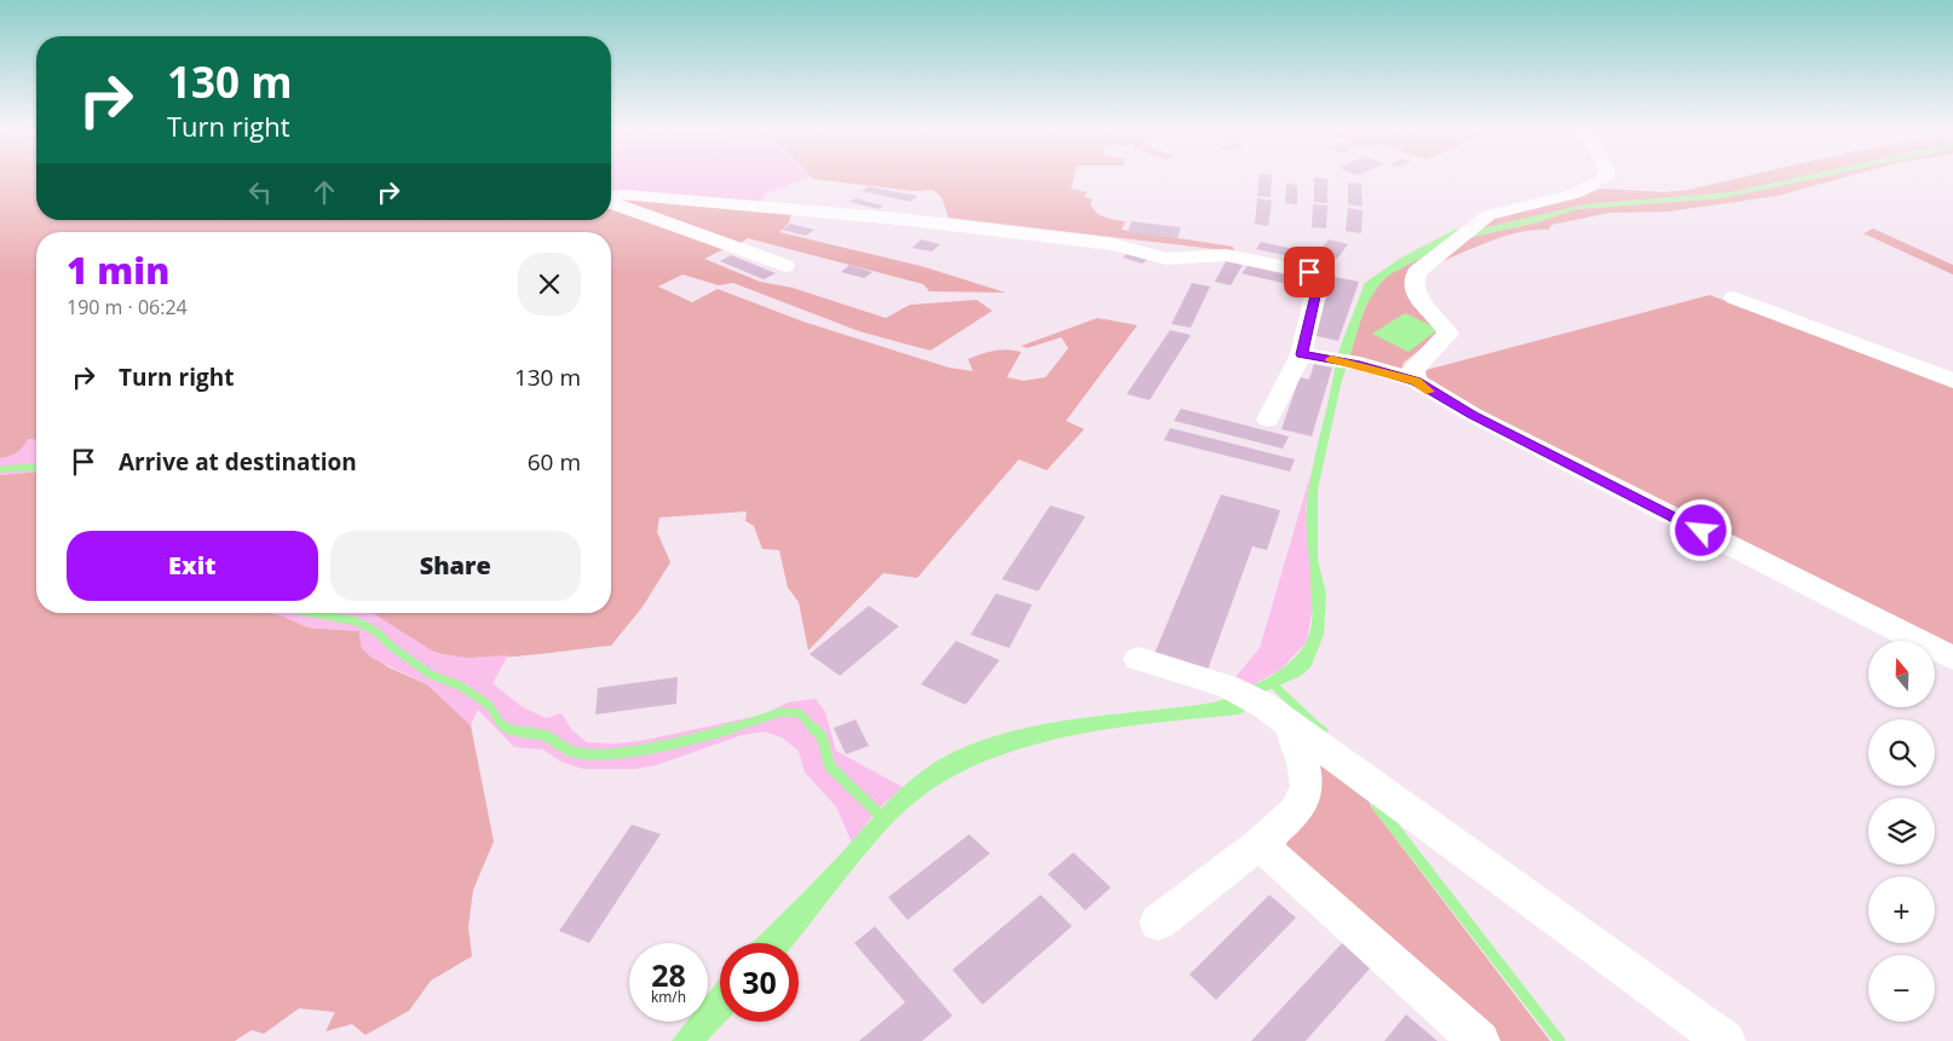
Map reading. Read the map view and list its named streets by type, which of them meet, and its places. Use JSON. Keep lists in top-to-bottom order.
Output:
{
  "north": "top",
  "page": {
    "turn": ["130 m", "Turn right"],
    "heading": ["1 min", "190 m · 06:24"],
    "list": [
      {
        "name": "Turn right",
        "value": "130 m"
      },
      {
        "name": "Arrive at destination",
        "value": "60 m"
      }
    ],
    "buttons": ["Exit", "Share"],
    "map_buttons": ["+", "−"],
    "speed": "28 km/h",
    "limit": "30"
  }
}
